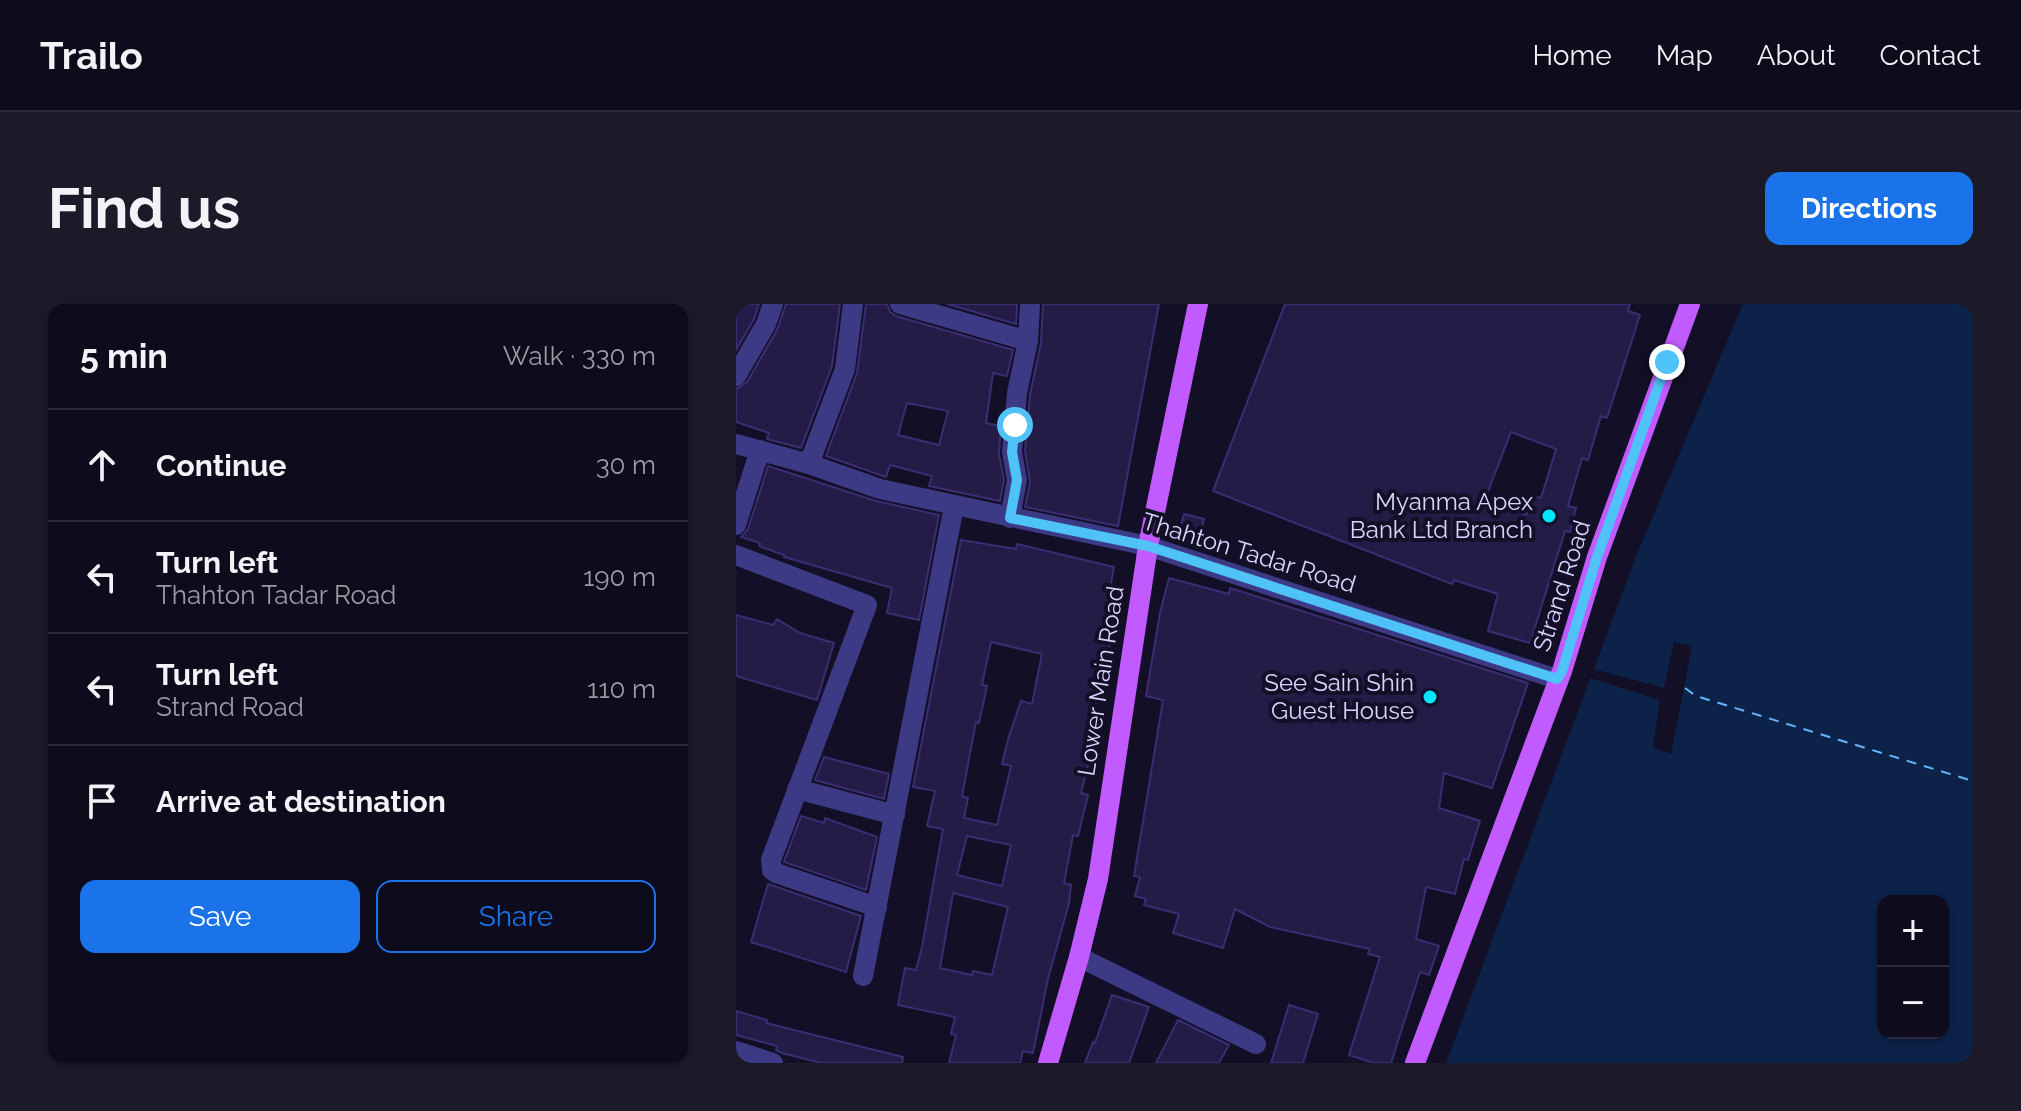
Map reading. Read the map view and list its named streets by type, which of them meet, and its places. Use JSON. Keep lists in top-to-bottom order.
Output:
{
  "streets": {
    "main road": ["Strand Road", "Lower Main Road"],
    "street": ["Thahton Tadar Road"]
  },
  "crossings": [
    ["Thahton Tadar Road", "Strand Road"],
    ["Thahton Tadar Road", "Lower Main Road"]
  ],
  "places": ["Myanma Apex Bank Ltd Branch", "See Sain Shin Guest House"],
  "page": {
    "header": "Trailo",
    "nav": [
      "Home",
      "Map",
      "About",
      "Contact"
    ],
    "buttons": [
      "Directions",
      ["Save", "Share"]
    ],
    "title": "Find us",
    "heading": ["5 min", "Walk · 330 m"],
    "list": [
      ["Continue", "30 m"],
      ["Turn left", "Thahton Tadar Road", "190 m"],
      ["Turn left", "Strand Road", "110 m"],
      "Arrive at destination"
    ],
    "map_buttons": ["+", "−"]
  }
}
